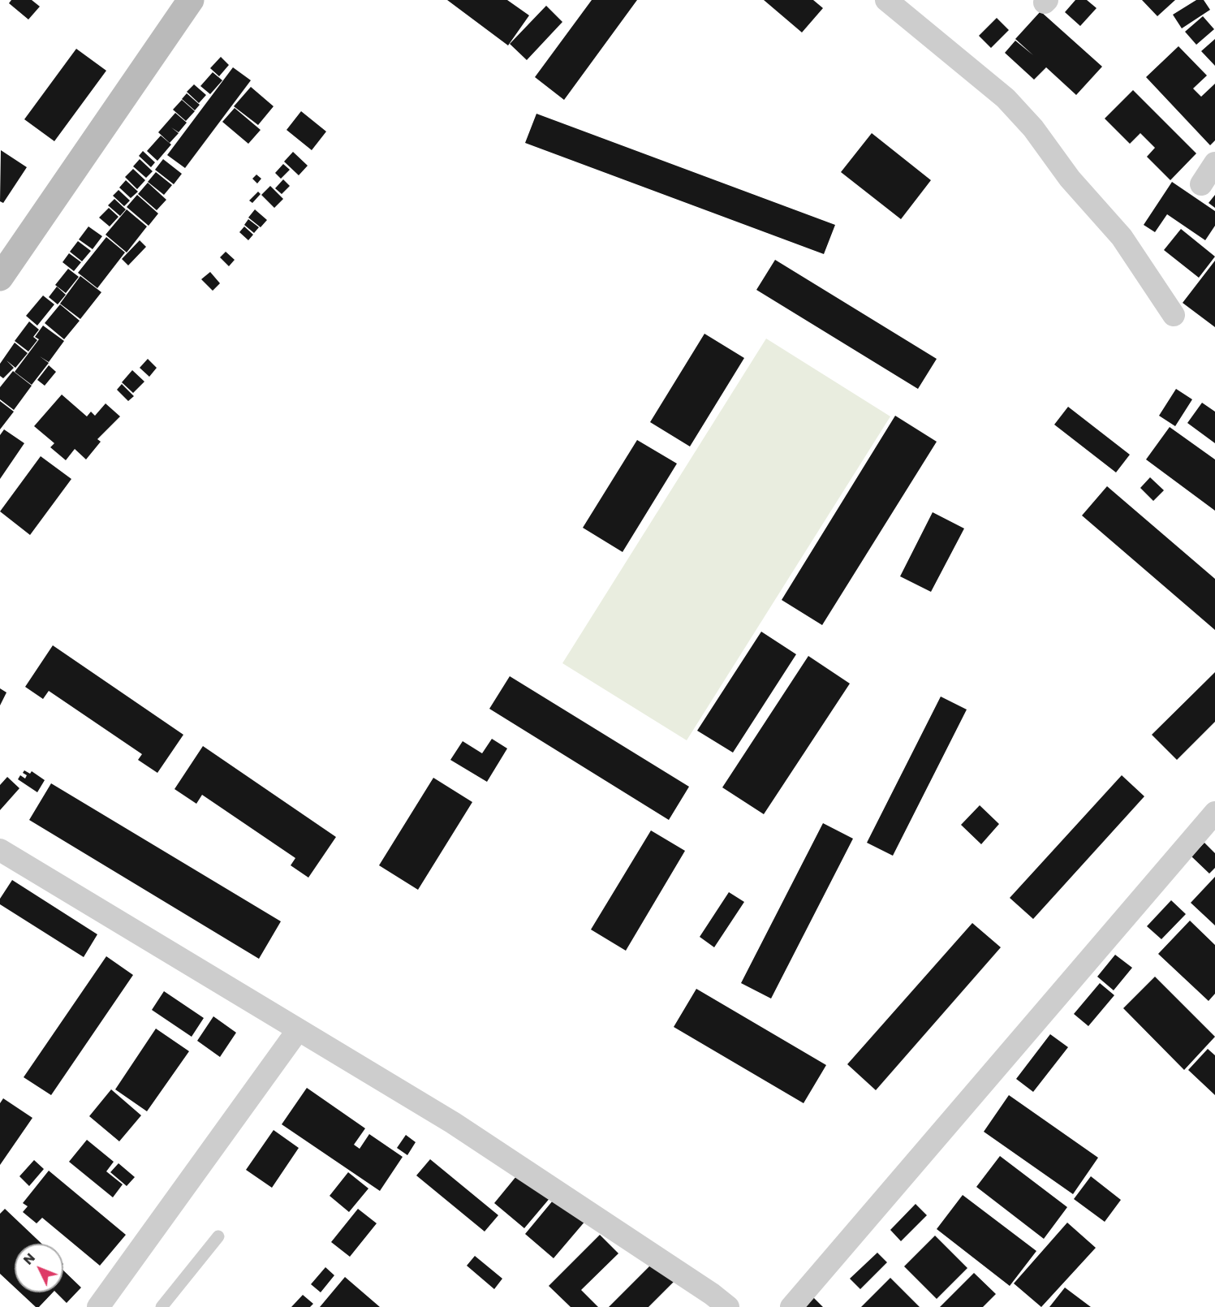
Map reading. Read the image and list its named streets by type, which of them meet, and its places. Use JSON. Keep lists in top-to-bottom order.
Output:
{
  "north": "top left"
}
